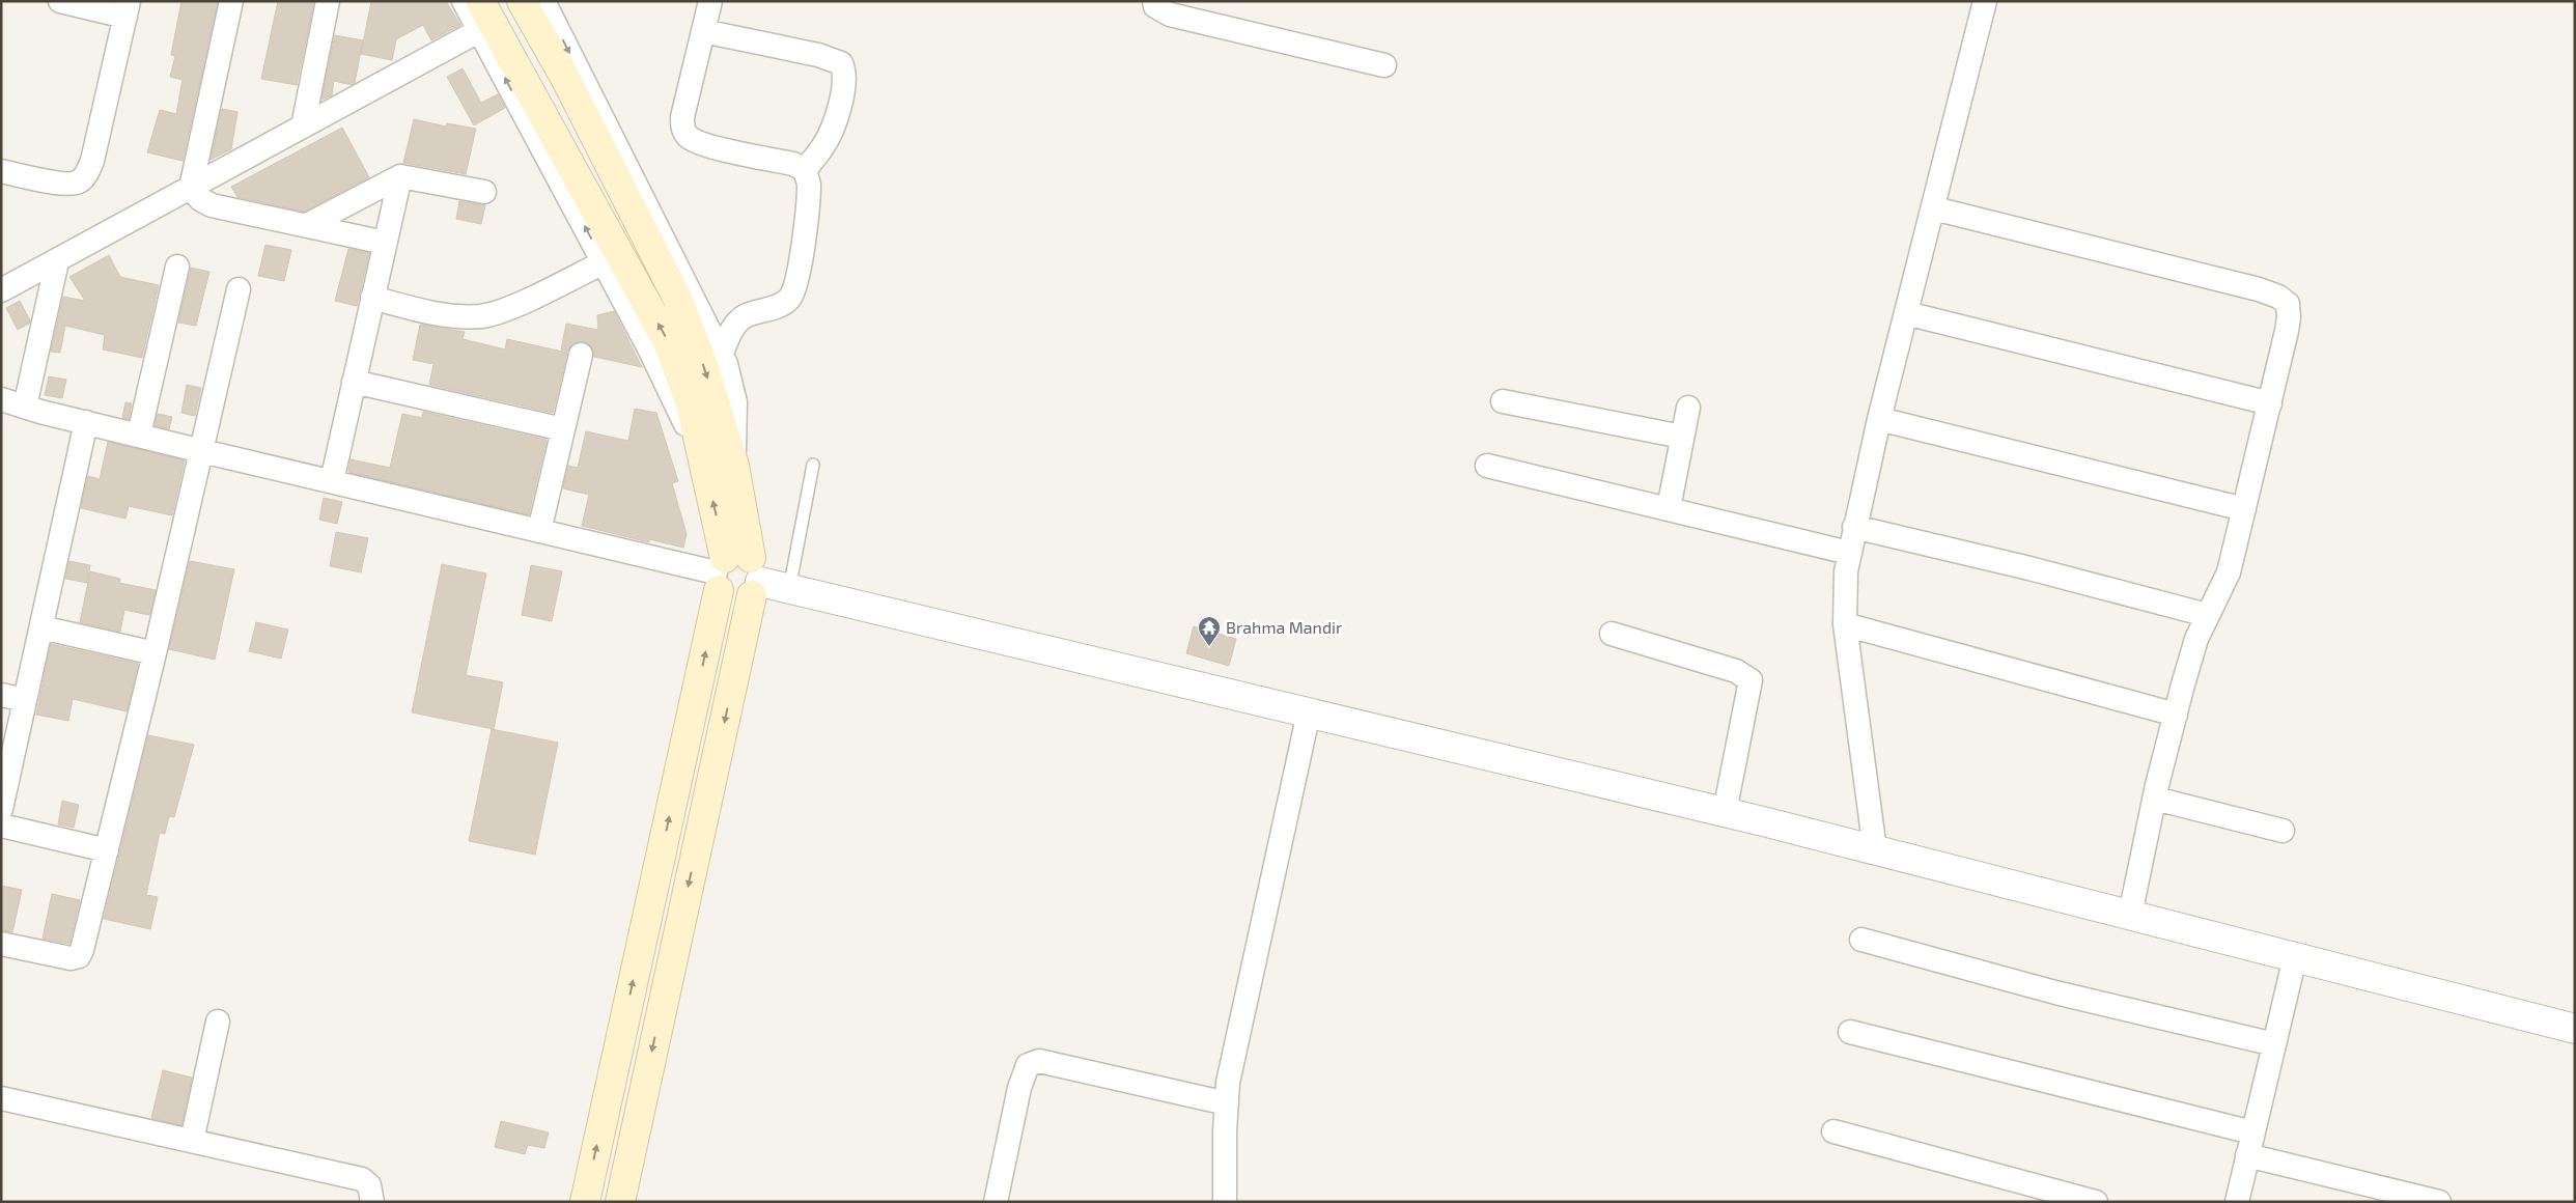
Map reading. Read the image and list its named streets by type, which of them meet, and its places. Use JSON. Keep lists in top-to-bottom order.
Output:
{
  "places": {
    "temple": ["Brahma Mandir"]
  }
}
